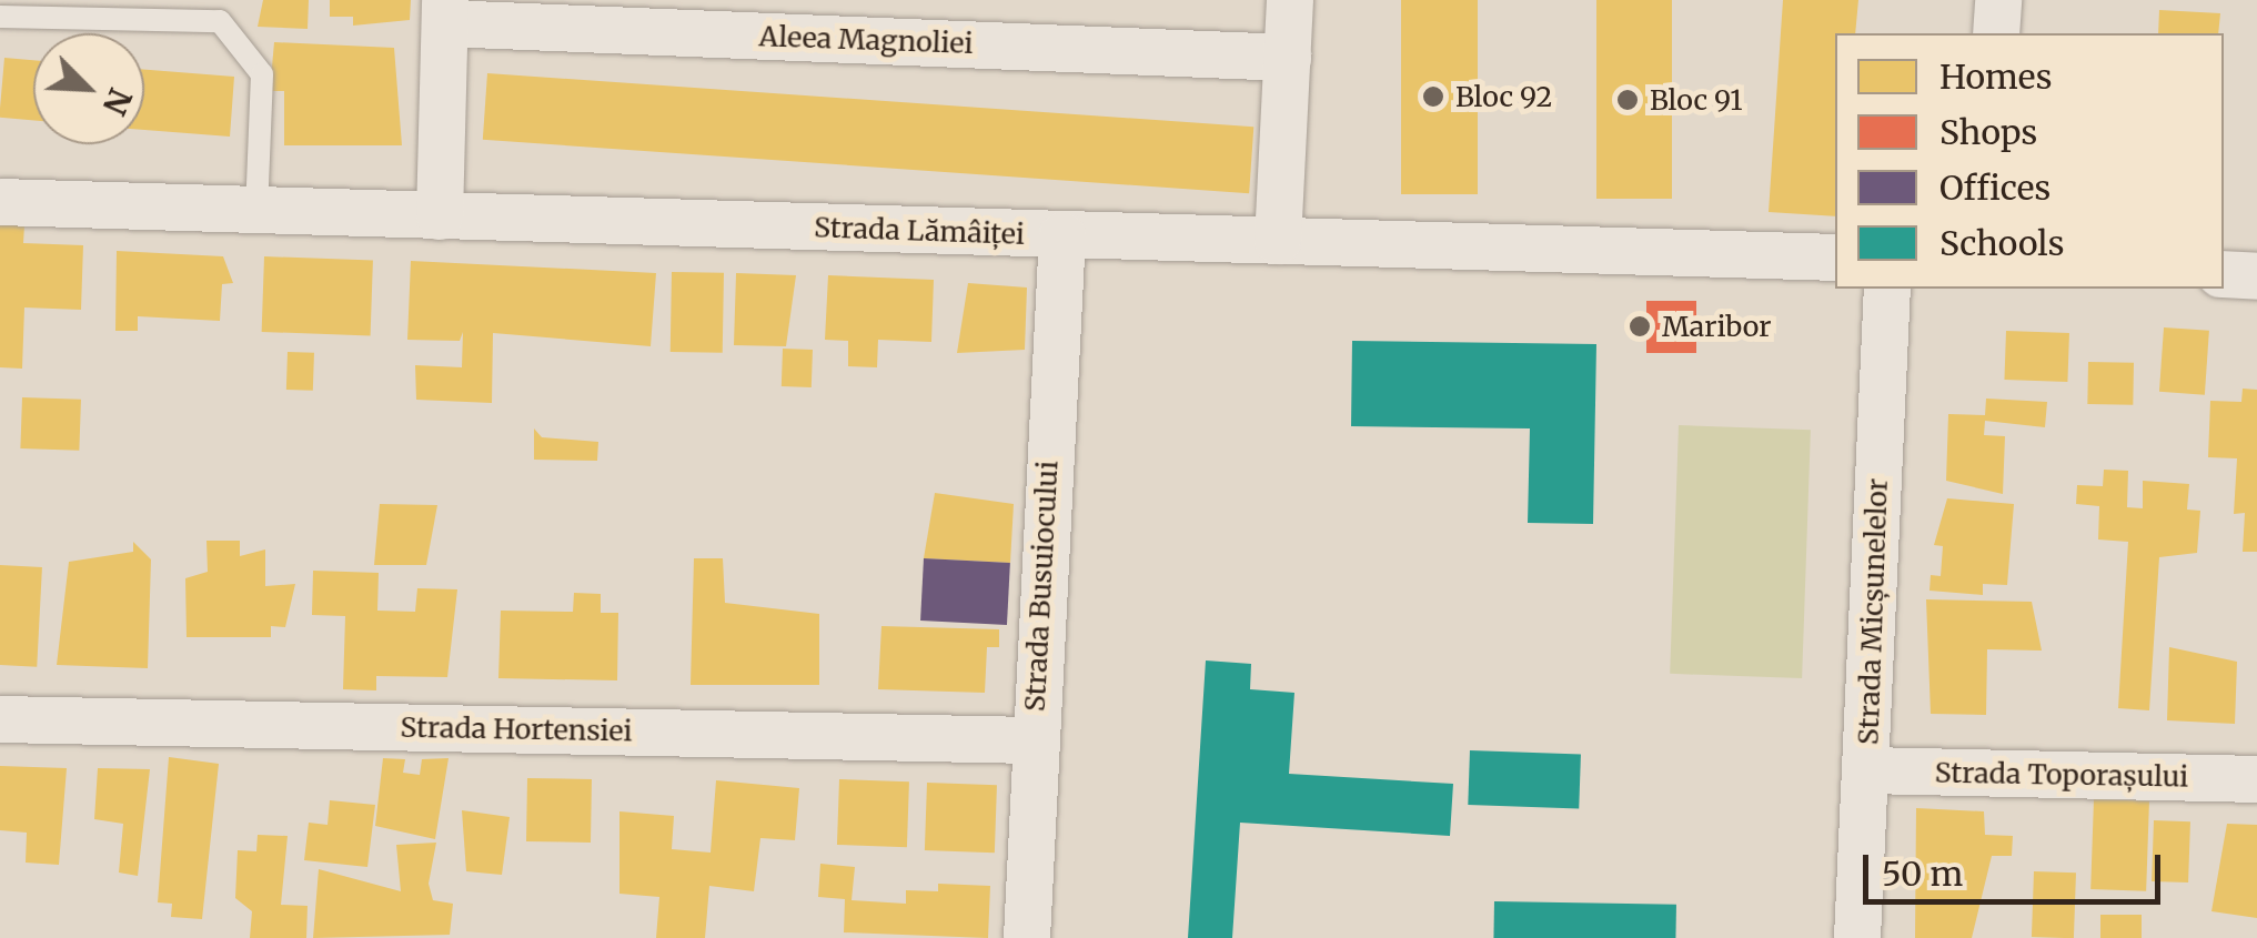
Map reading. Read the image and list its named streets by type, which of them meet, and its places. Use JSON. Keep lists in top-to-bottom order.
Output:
{
  "streets": {
    "street": [
      "Aleea Magnoliei",
      "Strada Lămâiței",
      "Strada Busuiocului",
      "Strada Micșunelelor",
      "Strada Hortensiei",
      "Strada Toporașului"
    ]
  },
  "crossings": [
    ["Aleea Magnoliei", "Strada Lămâiței"],
    ["Strada Lămâiței", "Strada Busuiocului"],
    ["Strada Busuiocului", "Strada Hortensiei"],
    ["Strada Micșunelelor", "Strada Toporașului"]
  ],
  "places": ["Bloc 92", "Bloc 91", "Maribor"],
  "legend": [
    "Homes",
    "Shops",
    "Offices",
    "Schools"
  ],
  "scale_bar": "50 m",
  "north": "bottom right"
}
